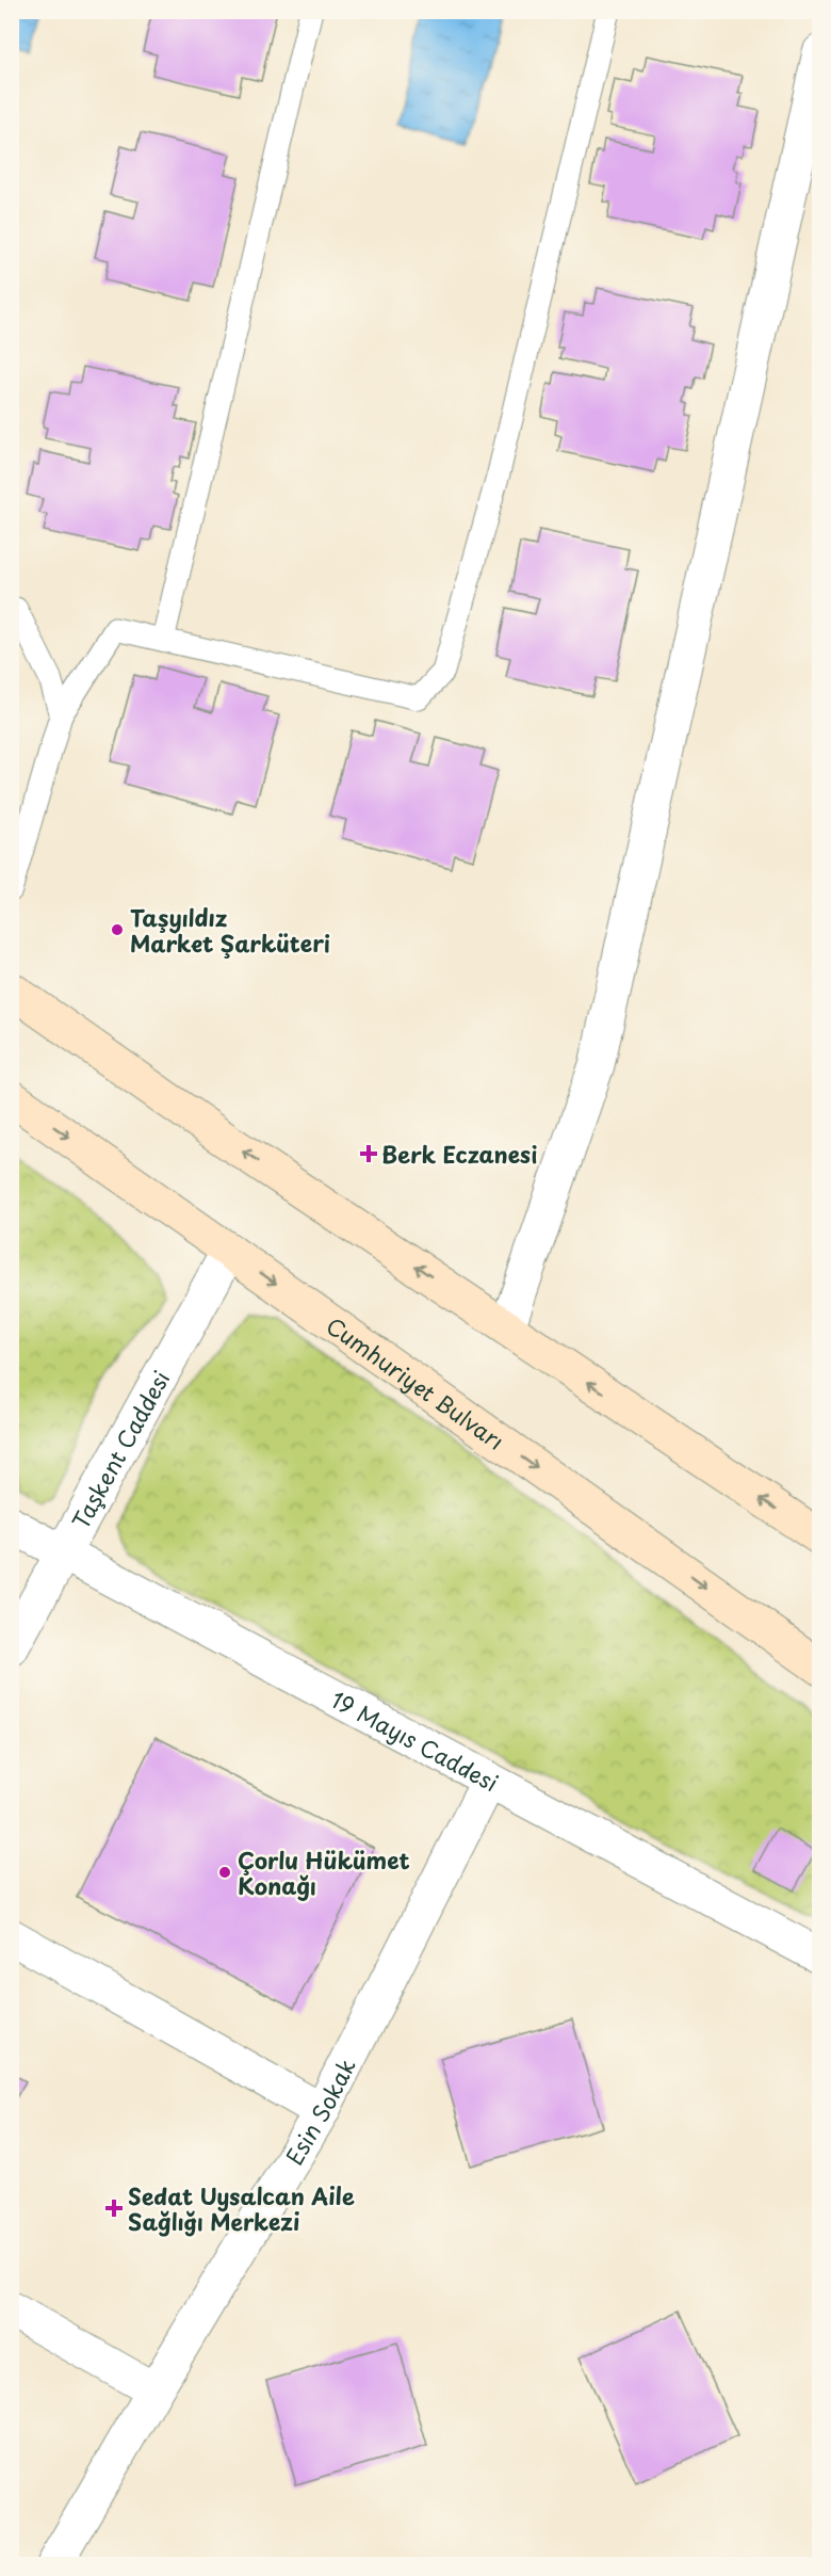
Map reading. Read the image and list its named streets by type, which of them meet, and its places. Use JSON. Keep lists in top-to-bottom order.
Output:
{
  "streets": {
    "main road": ["Cumhuriyet Bulvarı"],
    "street": ["Taşkent Caddesi", "19 Mayıs Caddesi", "Esin Sokak"]
  },
  "crossings": [
    ["Cumhuriyet Bulvarı", "Taşkent Caddesi"],
    ["Taşkent Caddesi", "19 Mayıs Caddesi"],
    ["19 Mayıs Caddesi", "Esin Sokak"]
  ],
  "places": {
    "other": ["Taşyıldız Market Şarküteri", "Çorlu Hükümet Konağı"],
    "health": ["Berk Eczanesi", "Sedat Uysalcan Aile Sağlığı Merkezi"]
  }
}
